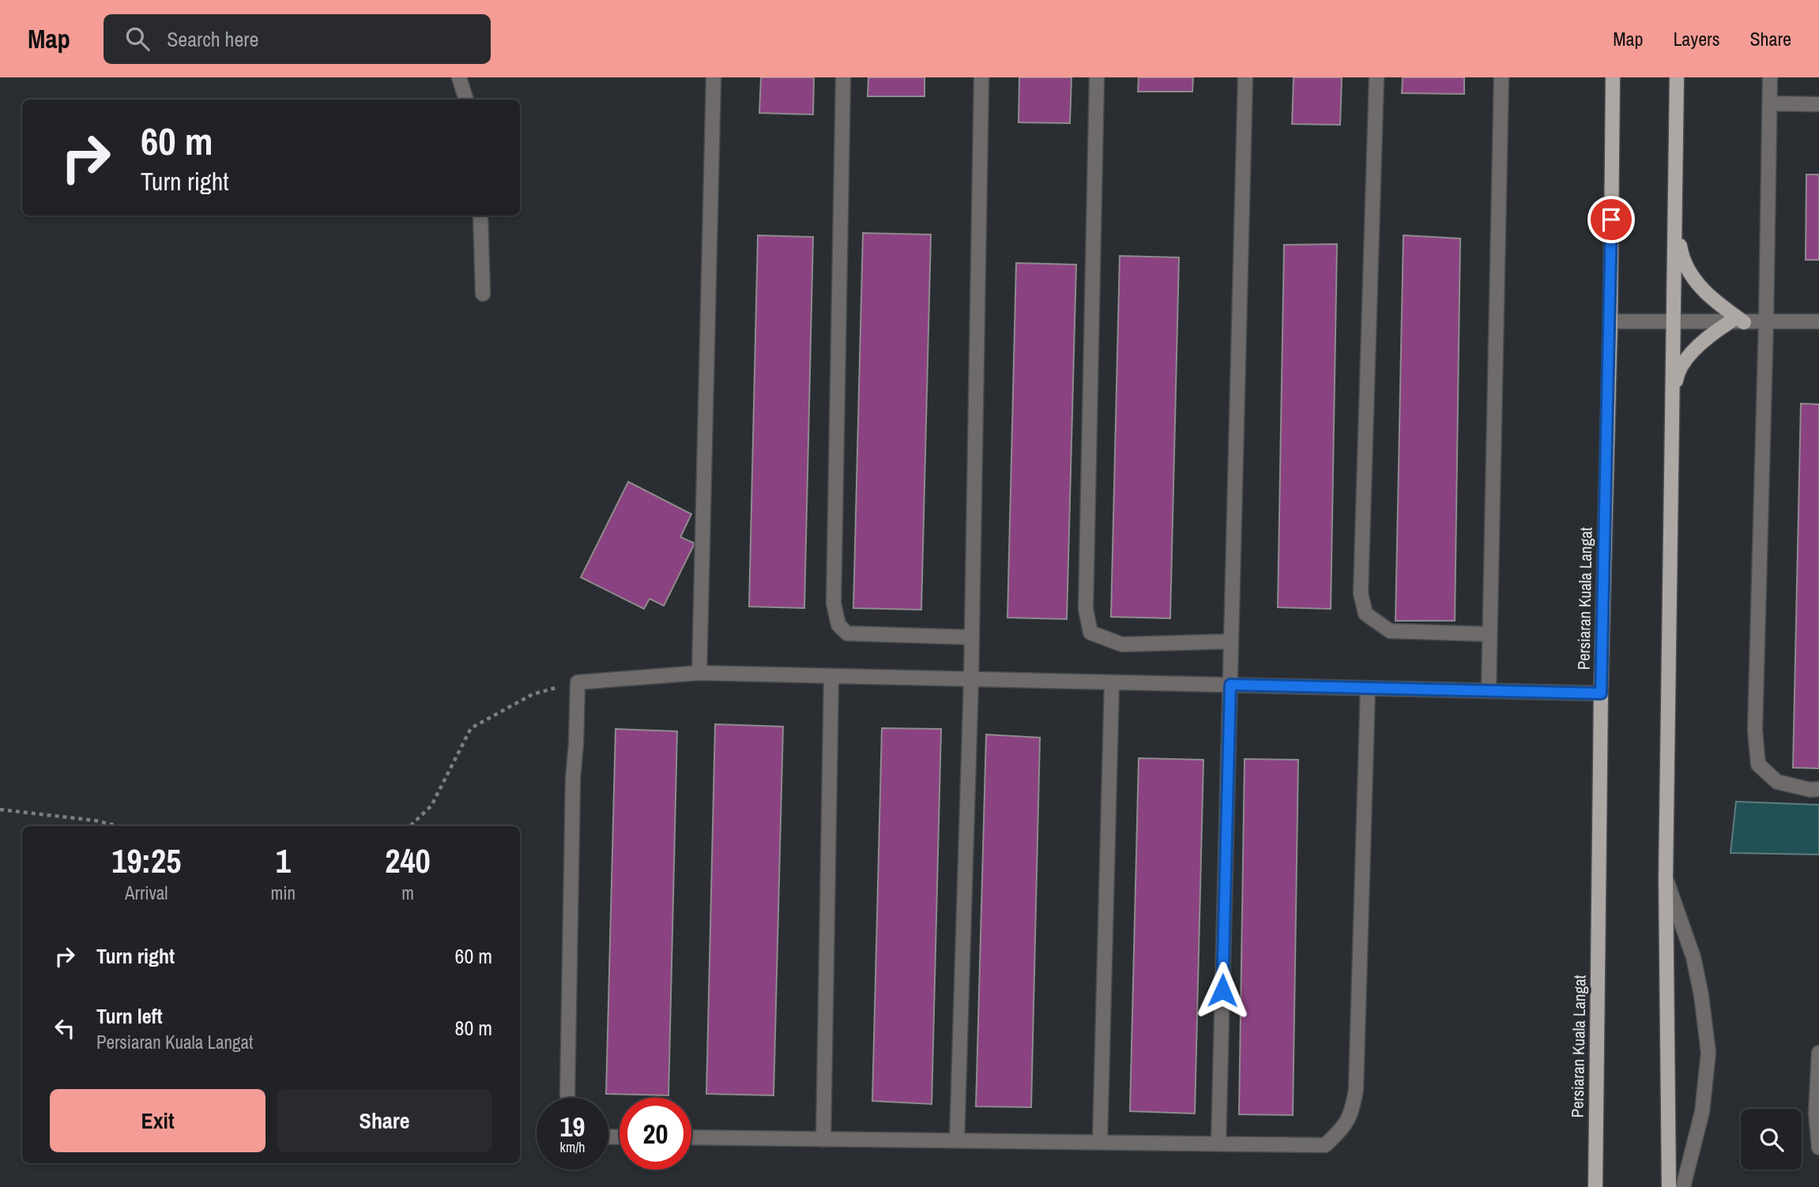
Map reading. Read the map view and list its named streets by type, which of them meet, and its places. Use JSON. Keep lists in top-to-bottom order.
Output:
{
  "streets": {
    "main road": ["Persiaran Kuala Langat"]
  },
  "page": {
    "header": "Map",
    "search": "Search here",
    "nav": ["Map", "Layers", "Share"],
    "turn": ["60 m", "Turn right"],
    "eta": [
      "19:25",
      "Arrival",
      "1",
      "min",
      "240",
      "m"
    ],
    "list": [
      {
        "name": "Turn right",
        "value": "60 m"
      },
      {
        "name": "Turn left",
        "note": "Persiaran Kuala Langat",
        "value": "80 m"
      }
    ],
    "buttons": ["Exit", "Share"],
    "speed": "19 km/h",
    "limit": "20"
  }
}
